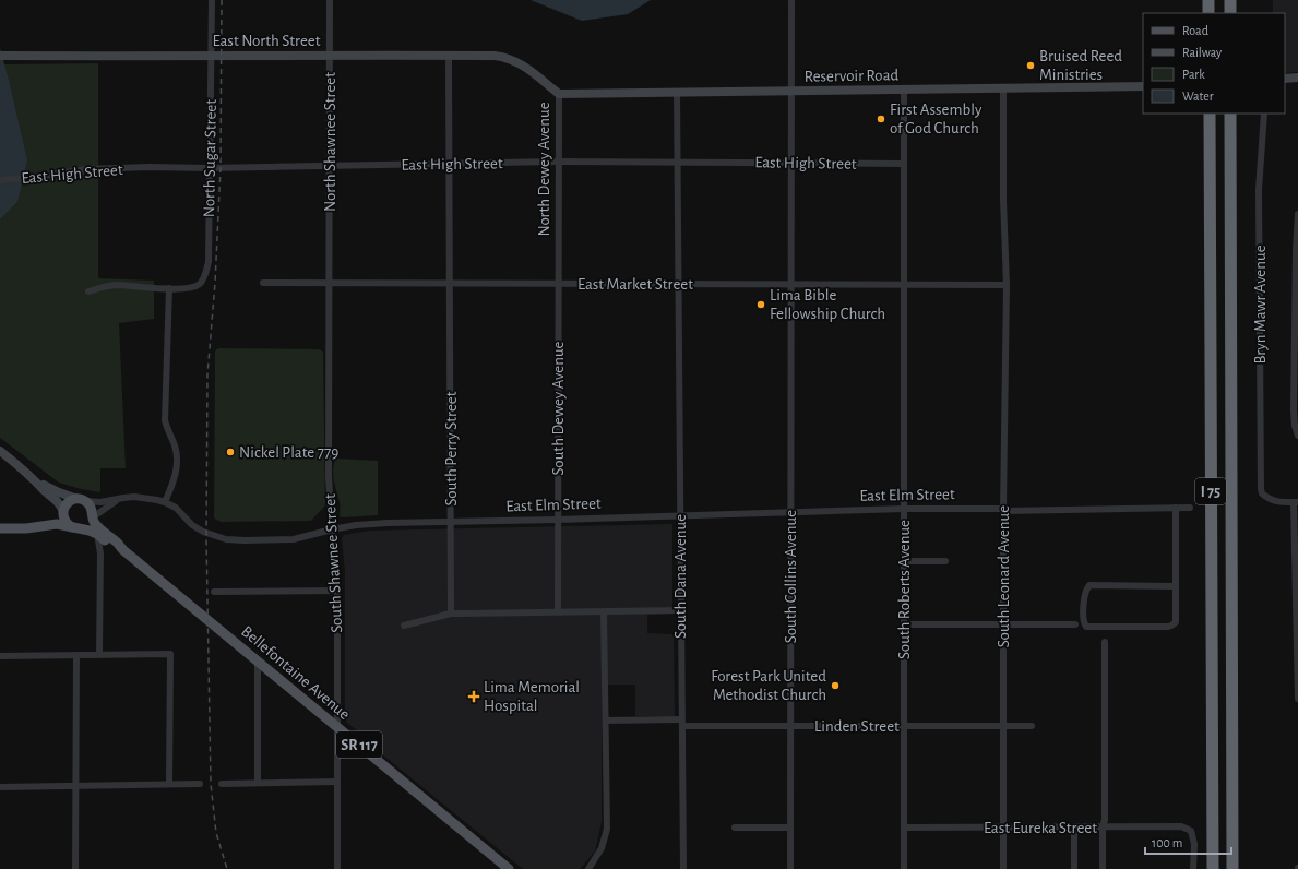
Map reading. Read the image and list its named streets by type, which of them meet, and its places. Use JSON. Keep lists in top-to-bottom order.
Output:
{
  "streets": {
    "highway": ["I 75"],
    "main road": ["Bellefontaine Avenue", "SR 117"],
    "street": [
      "East North Street",
      "Reservoir Road",
      "North Shawnee Street",
      "North Sugar Street",
      "East High Street",
      "North Dewey Avenue",
      "East Market Street",
      "Bryn Mawr Avenue",
      "South Dewey Avenue",
      "South Perry Street",
      "East Elm Street",
      "South Shawnee Street",
      "South Dana Avenue",
      "South Collins Avenue",
      "South Leonard Avenue",
      "South Roberts Avenue",
      "Linden Street",
      "East Eureka Street"
    ]
  },
  "crossings": [
    ["East North Street", "North Shawnee Street"],
    ["East North Street", "North Sugar Street"],
    ["East North Street", "North Dewey Avenue"],
    ["East North Street", "South Perry Street"],
    ["Reservoir Road", "North Dewey Avenue"],
    ["Reservoir Road", "South Dana Avenue"],
    ["Reservoir Road", "South Collins Avenue"],
    ["Reservoir Road", "South Leonard Avenue"],
    ["Reservoir Road", "South Roberts Avenue"],
    ["North Shawnee Street", "East High Street"],
    ["North Shawnee Street", "East Market Street"],
    ["North Shawnee Street", "South Shawnee Street"],
    ["North Sugar Street", "East High Street"],
    ["East High Street", "North Dewey Avenue"],
    ["East High Street", "South Perry Street"],
    ["East High Street", "South Dana Avenue"],
    ["East High Street", "South Collins Avenue"],
    ["East High Street", "South Roberts Avenue"],
    ["North Dewey Avenue", "East Market Street"],
    ["North Dewey Avenue", "South Dewey Avenue"],
    ["East Market Street", "South Dewey Avenue"],
    ["East Market Street", "South Perry Street"],
    ["East Market Street", "South Shawnee Street"],
    ["East Market Street", "South Dana Avenue"],
    ["East Market Street", "South Collins Avenue"],
    ["East Market Street", "South Leonard Avenue"],
    ["East Market Street", "South Roberts Avenue"],
    ["South Dewey Avenue", "East Elm Street"],
    ["South Perry Street", "East Elm Street"],
    ["East Elm Street", "South Shawnee Street"],
    ["East Elm Street", "South Dana Avenue"],
    ["East Elm Street", "South Collins Avenue"],
    ["East Elm Street", "South Leonard Avenue"],
    ["East Elm Street", "South Roberts Avenue"],
    ["East Elm Street", "Bellefontaine Avenue"],
    ["East Elm Street", "SR 117"],
    ["South Shawnee Street", "Bellefontaine Avenue"],
    ["South Dana Avenue", "Linden Street"],
    ["South Collins Avenue", "Linden Street"],
    ["South Leonard Avenue", "Linden Street"],
    ["South Leonard Avenue", "East Eureka Street"],
    ["South Roberts Avenue", "Linden Street"],
    ["South Roberts Avenue", "East Eureka Street"],
    ["Bellefontaine Avenue", "SR 117"]
  ],
  "places": {
    "other": [
      "Bruised Reed Ministries",
      "First Assembly of God Church",
      "Lima Bible Fellowship Church",
      "Nickel Plate 779",
      "Forest Park United Methodist Church"
    ],
    "health": ["Lima Memorial Hospital"]
  },
  "legend": [
    "Road",
    "Railway",
    "Park",
    "Water"
  ],
  "scale_bar": "100 m"
}
